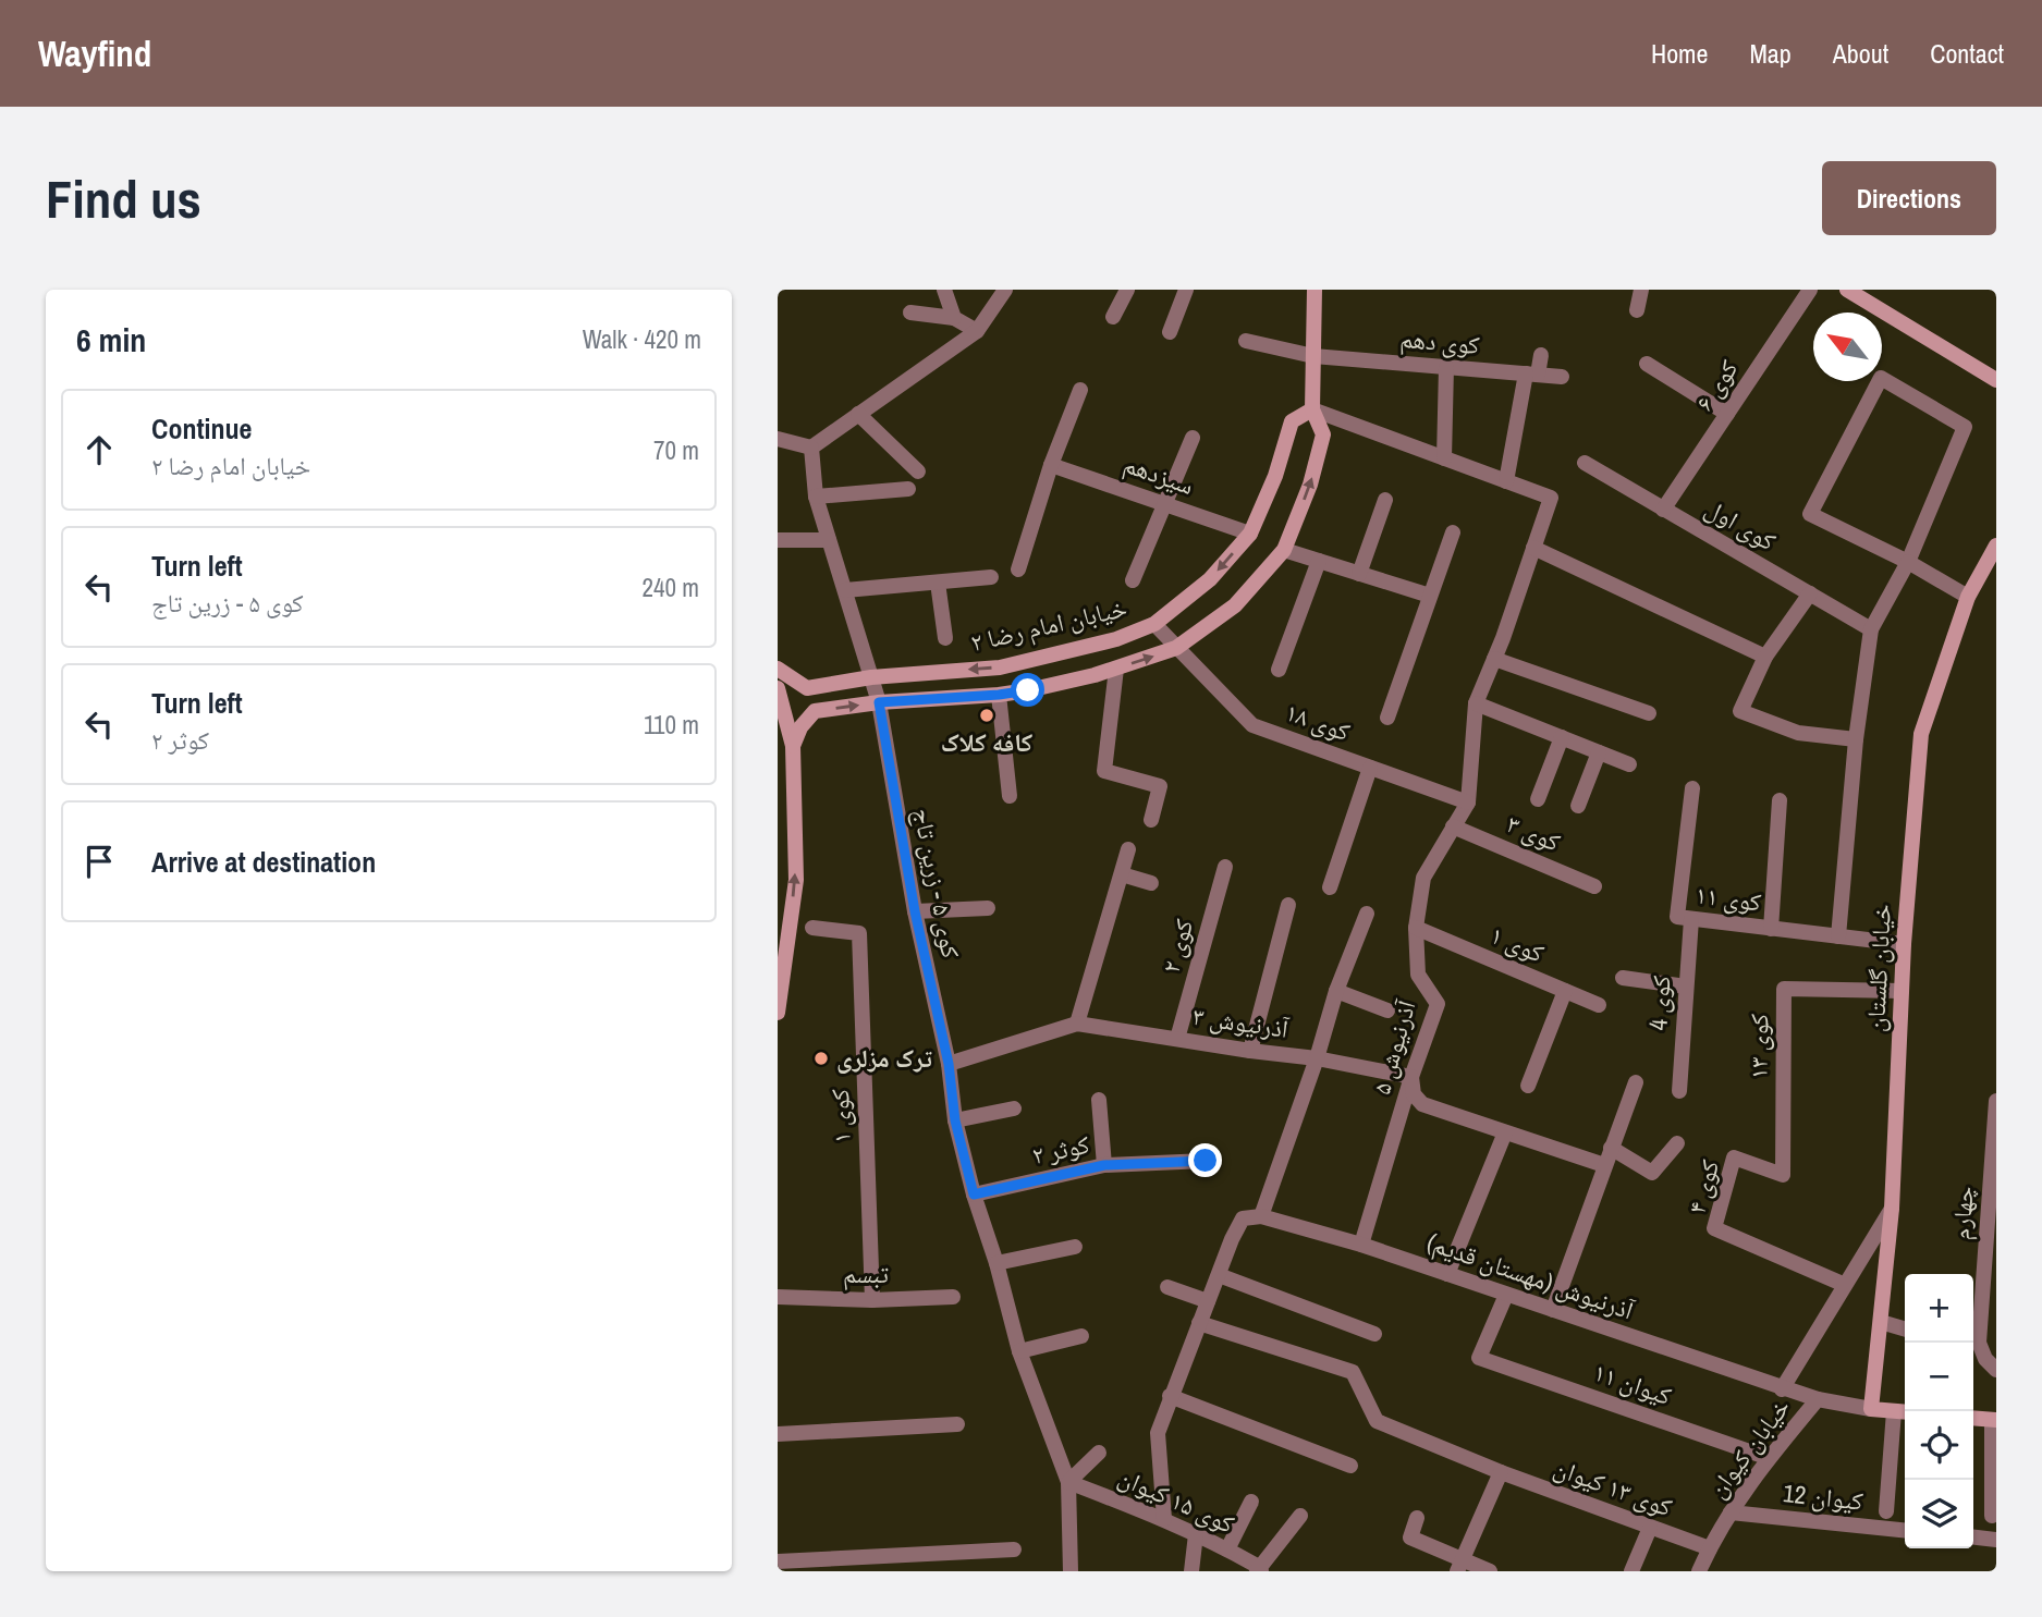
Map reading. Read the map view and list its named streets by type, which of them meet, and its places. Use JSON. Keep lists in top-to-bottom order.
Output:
{
  "streets": {
    "street": [
      "کوی دهم",
      "کوی ۶",
      "سیزدهم",
      "کوی اول",
      "خیابان امام رضا ۲",
      "کوی ۱۸",
      "کوی ۳",
      "کوی ۵ - زرین تاج",
      "کوی ۱۱",
      "کوی ۱",
      "کوی ۲",
      "خیابان گلستان",
      "کوی 4",
      "آذرنیوش ۳",
      "کوی ۱۳",
      "آذرنیوش ۵",
      "کوثر ۲",
      "کوی ۴",
      "چهارم",
      "تبسم",
      "آذرنیوش (مهستان قدیم)",
      "کیوان ۱۱",
      "خیابان کیوان",
      "کوی ۱۳ کیوان",
      "کیوان 12",
      "کوی ۱۵ کیوان"
    ]
  },
  "crossings": [
    ["کوی ۶", "کوی اول"],
    ["سیزدهم", "خیابان امام رضا ۲"],
    ["خیابان امام رضا ۲", "کوی ۱۸"],
    ["خیابان امام رضا ۲", "کوی ۵ - زرین تاج"],
    ["کوی ۱۸", "آذرنیوش ۵"],
    ["کوی ۳", "آذرنیوش ۵"],
    ["کوی ۵ - زرین تاج", "آذرنیوش ۳"],
    ["کوی ۵ - زرین تاج", "کوثر ۲"],
    ["کوی ۵ - زرین تاج", "کوی ۱۵ کیوان"],
    ["کوی ۱۱", "خیابان گلستان"],
    ["کوی ۱۱", "کوی 4"],
    ["کوی ۱", "آذرنیوش ۵"],
    ["کوی ۱", "تبسم"],
    ["کوی ۲", "آذرنیوش ۳"],
    ["خیابان گلستان", "کوی ۱۳"],
    ["خیابان گلستان", "خیابان کیوان"],
    ["آذرنیوش ۳", "آذرنیوش ۵"],
    ["کوی ۱۳", "کوی ۴"],
    ["آذرنیوش ۵", "آذرنیوش (مهستان قدیم)"],
    ["آذرنیوش (مهستان قدیم)", "کیوان ۱۱"],
    ["آذرنیوش (مهستان قدیم)", "خیابان کیوان"],
    ["کیوان ۱۱", "خیابان کیوان"],
    ["خیابان کیوان", "کوی ۱۳ کیوان"],
    ["خیابان کیوان", "کیوان 12"]
  ],
  "places": ["کافه کلاک", "ترک مزلری"],
  "north": "top left",
  "page": {
    "header": "Wayfind",
    "nav": [
      "Home",
      "Map",
      "About",
      "Contact"
    ],
    "buttons": "Directions",
    "title": "Find us",
    "heading": ["6 min", "Walk · 420 m"],
    "list": [
      ["Continue", "خیابان امام رضا ۲", "70 m"],
      ["Turn left", "کوی ۵ - زرین تاج", "240 m"],
      ["Turn left", "کوثر ۲", "110 m"],
      "Arrive at destination"
    ],
    "map_buttons": ["+", "−"]
  }
}
